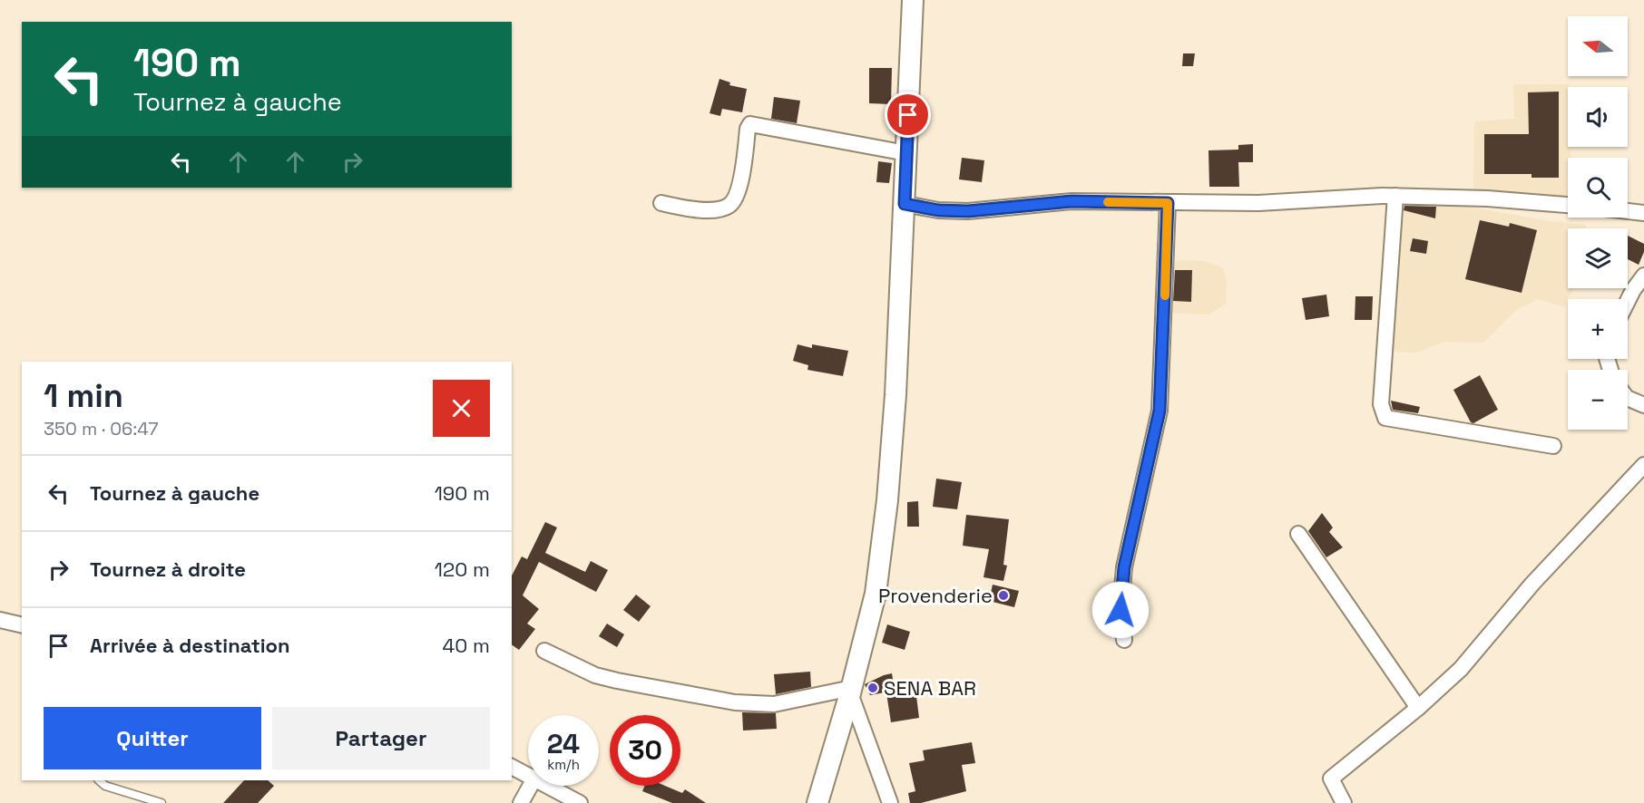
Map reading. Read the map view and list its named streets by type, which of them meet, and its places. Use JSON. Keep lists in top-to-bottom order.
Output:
{
  "places": ["Provenderie", "SENA BAR"],
  "north": "left",
  "page": {
    "map_buttons": ["+", "−"],
    "turn": ["190 m", "Tournez à gauche"],
    "heading": ["1 min", "350 m · 06:47"],
    "list": [
      {
        "name": "Tournez à gauche",
        "value": "190 m"
      },
      {
        "name": "Tournez à droite",
        "value": "120 m"
      },
      {
        "name": "Arrivée à destination",
        "value": "40 m"
      }
    ],
    "buttons": ["Quitter", "Partager"],
    "speed": "24 km/h",
    "limit": "30"
  }
}
